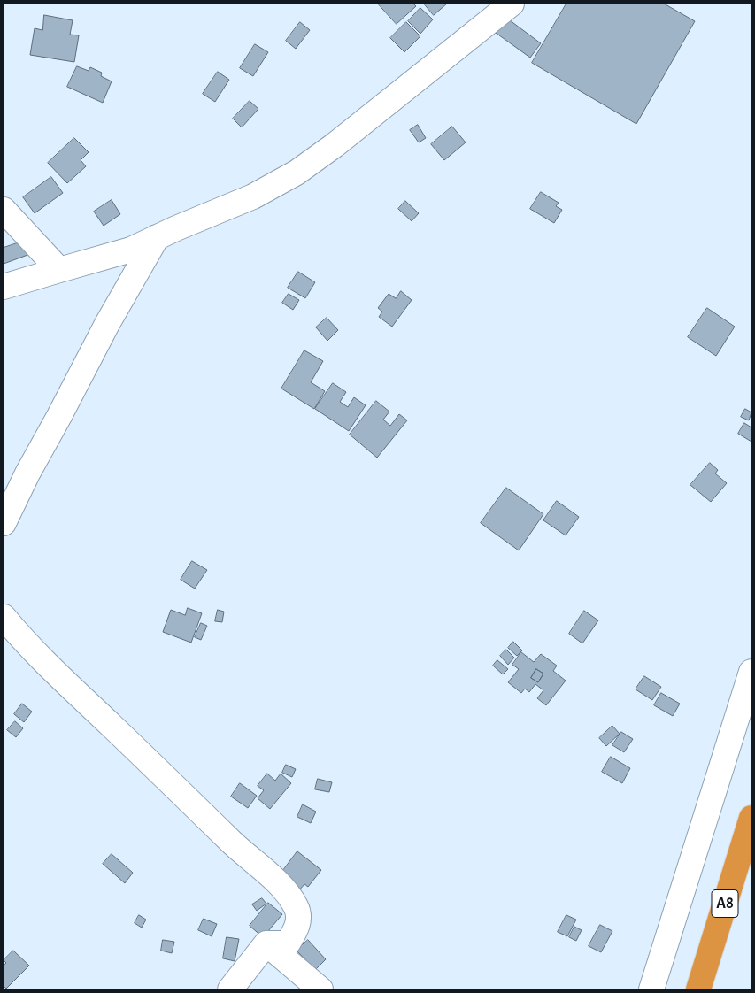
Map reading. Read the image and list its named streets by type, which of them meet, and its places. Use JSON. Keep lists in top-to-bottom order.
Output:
{
  "streets": {
    "highway": ["A8"]
  }
}
